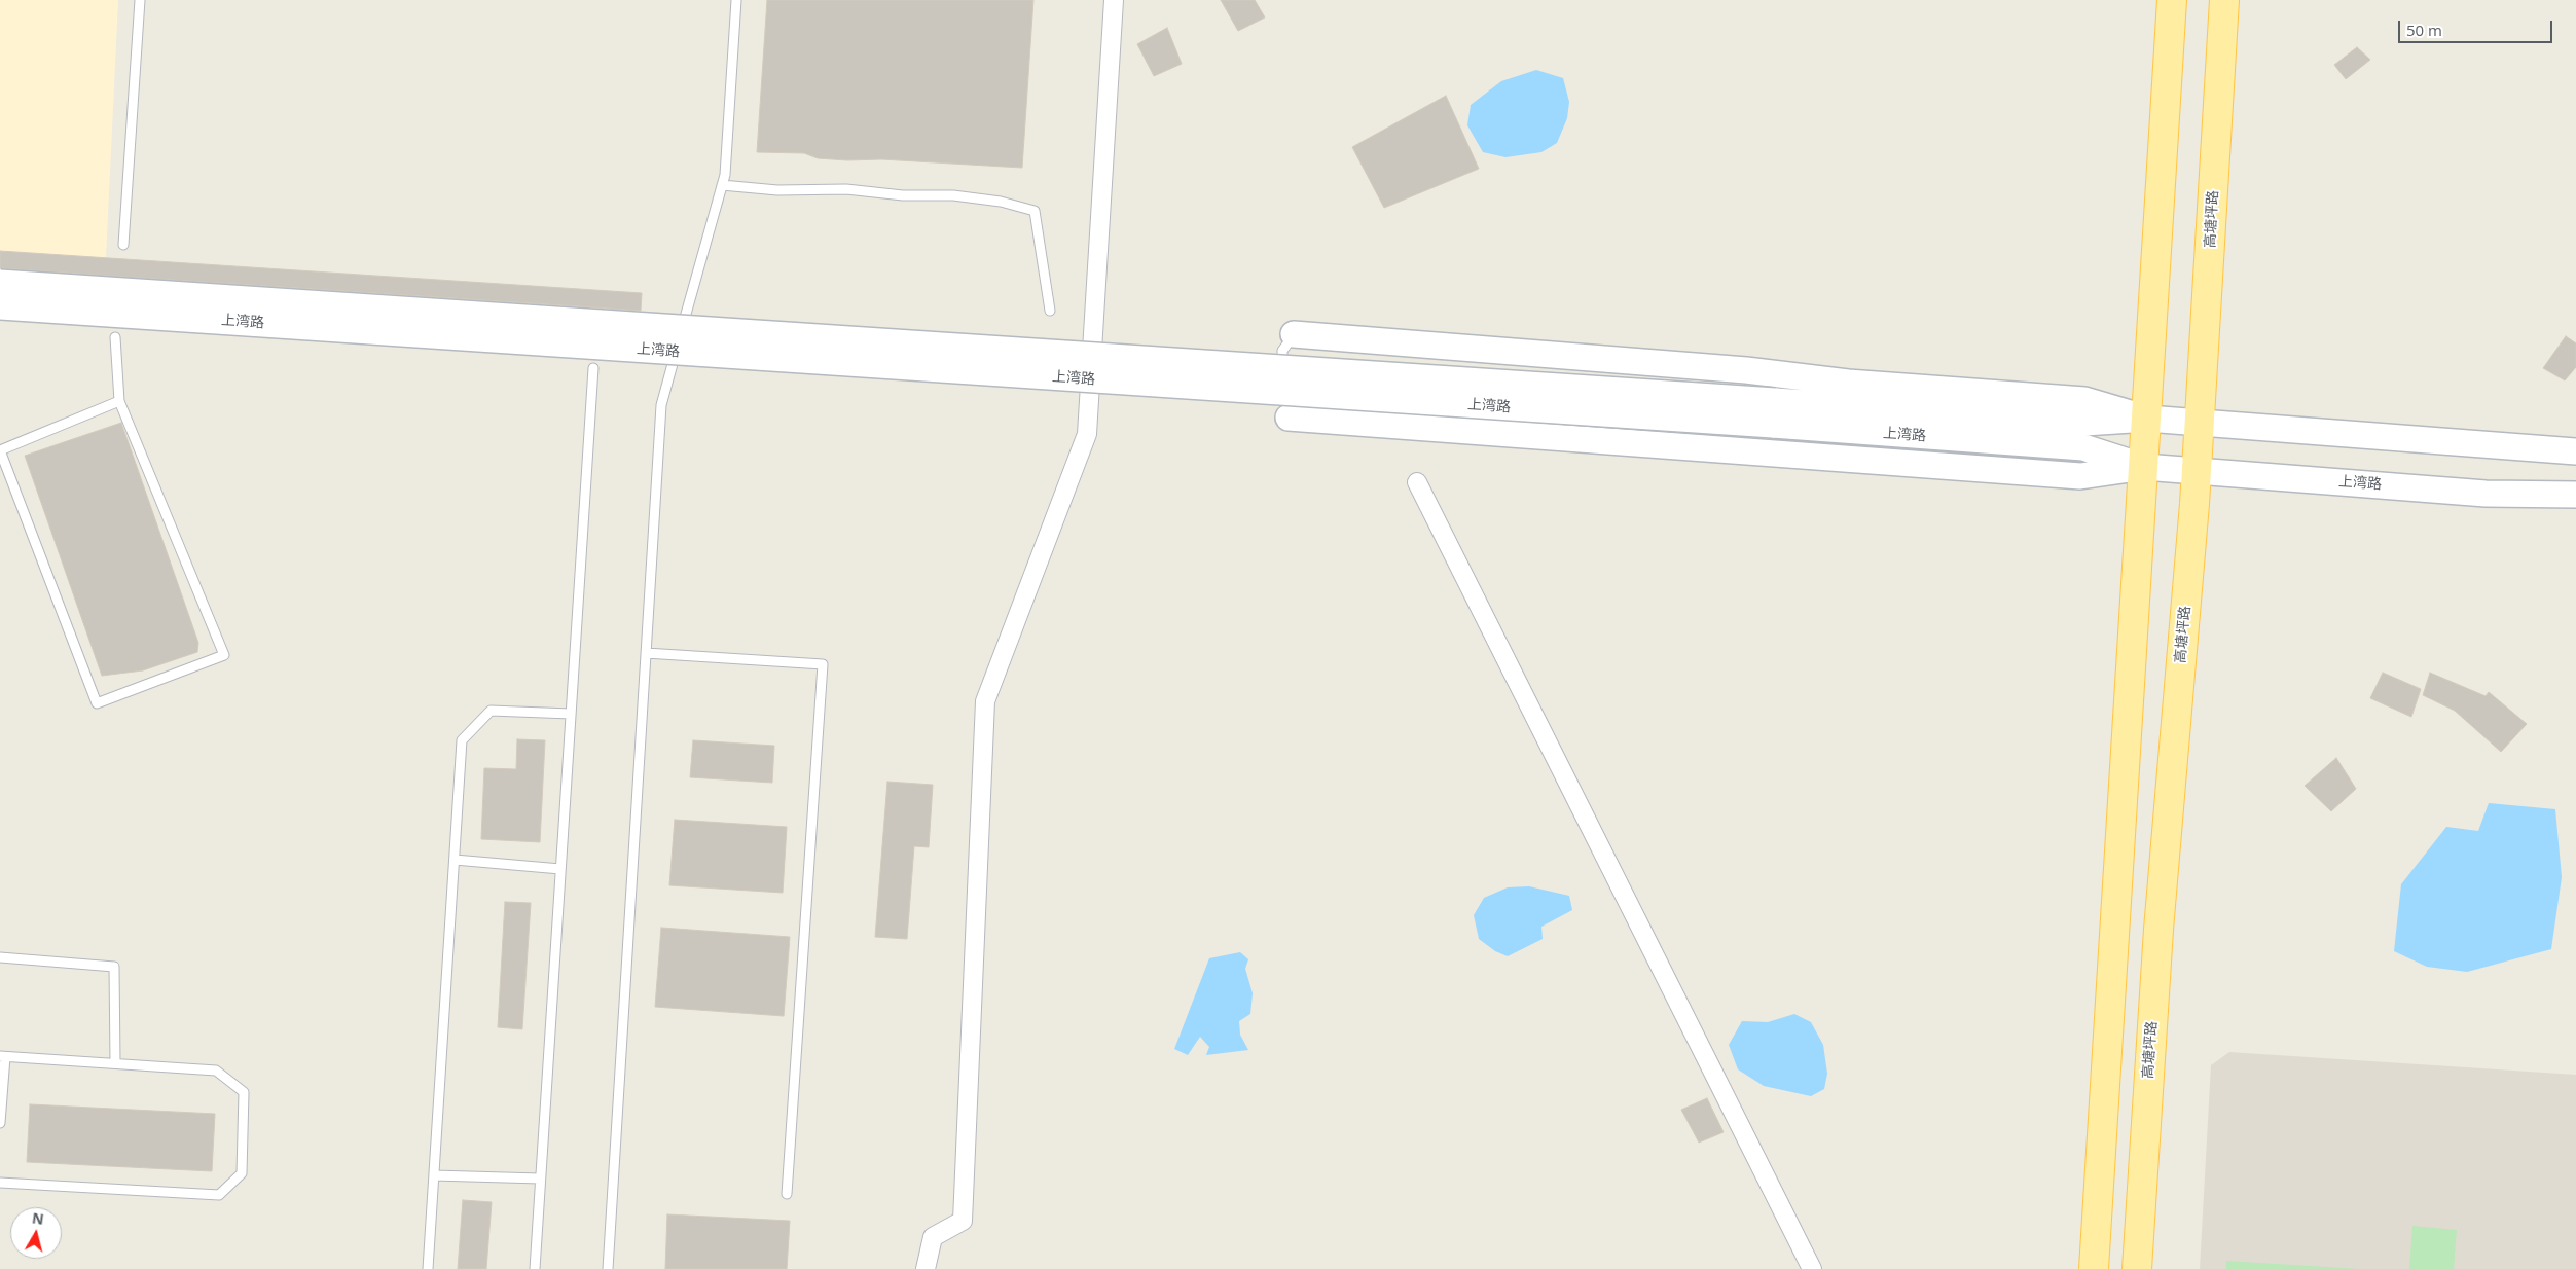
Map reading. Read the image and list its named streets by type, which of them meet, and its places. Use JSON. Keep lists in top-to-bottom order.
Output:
{
  "streets": {
    "main road": ["高塘坪路", "上湾路"]
  },
  "crossings": [
    ["高塘坪路", "上湾路"]
  ],
  "scale_bar": "50 m",
  "north": "top"
}
